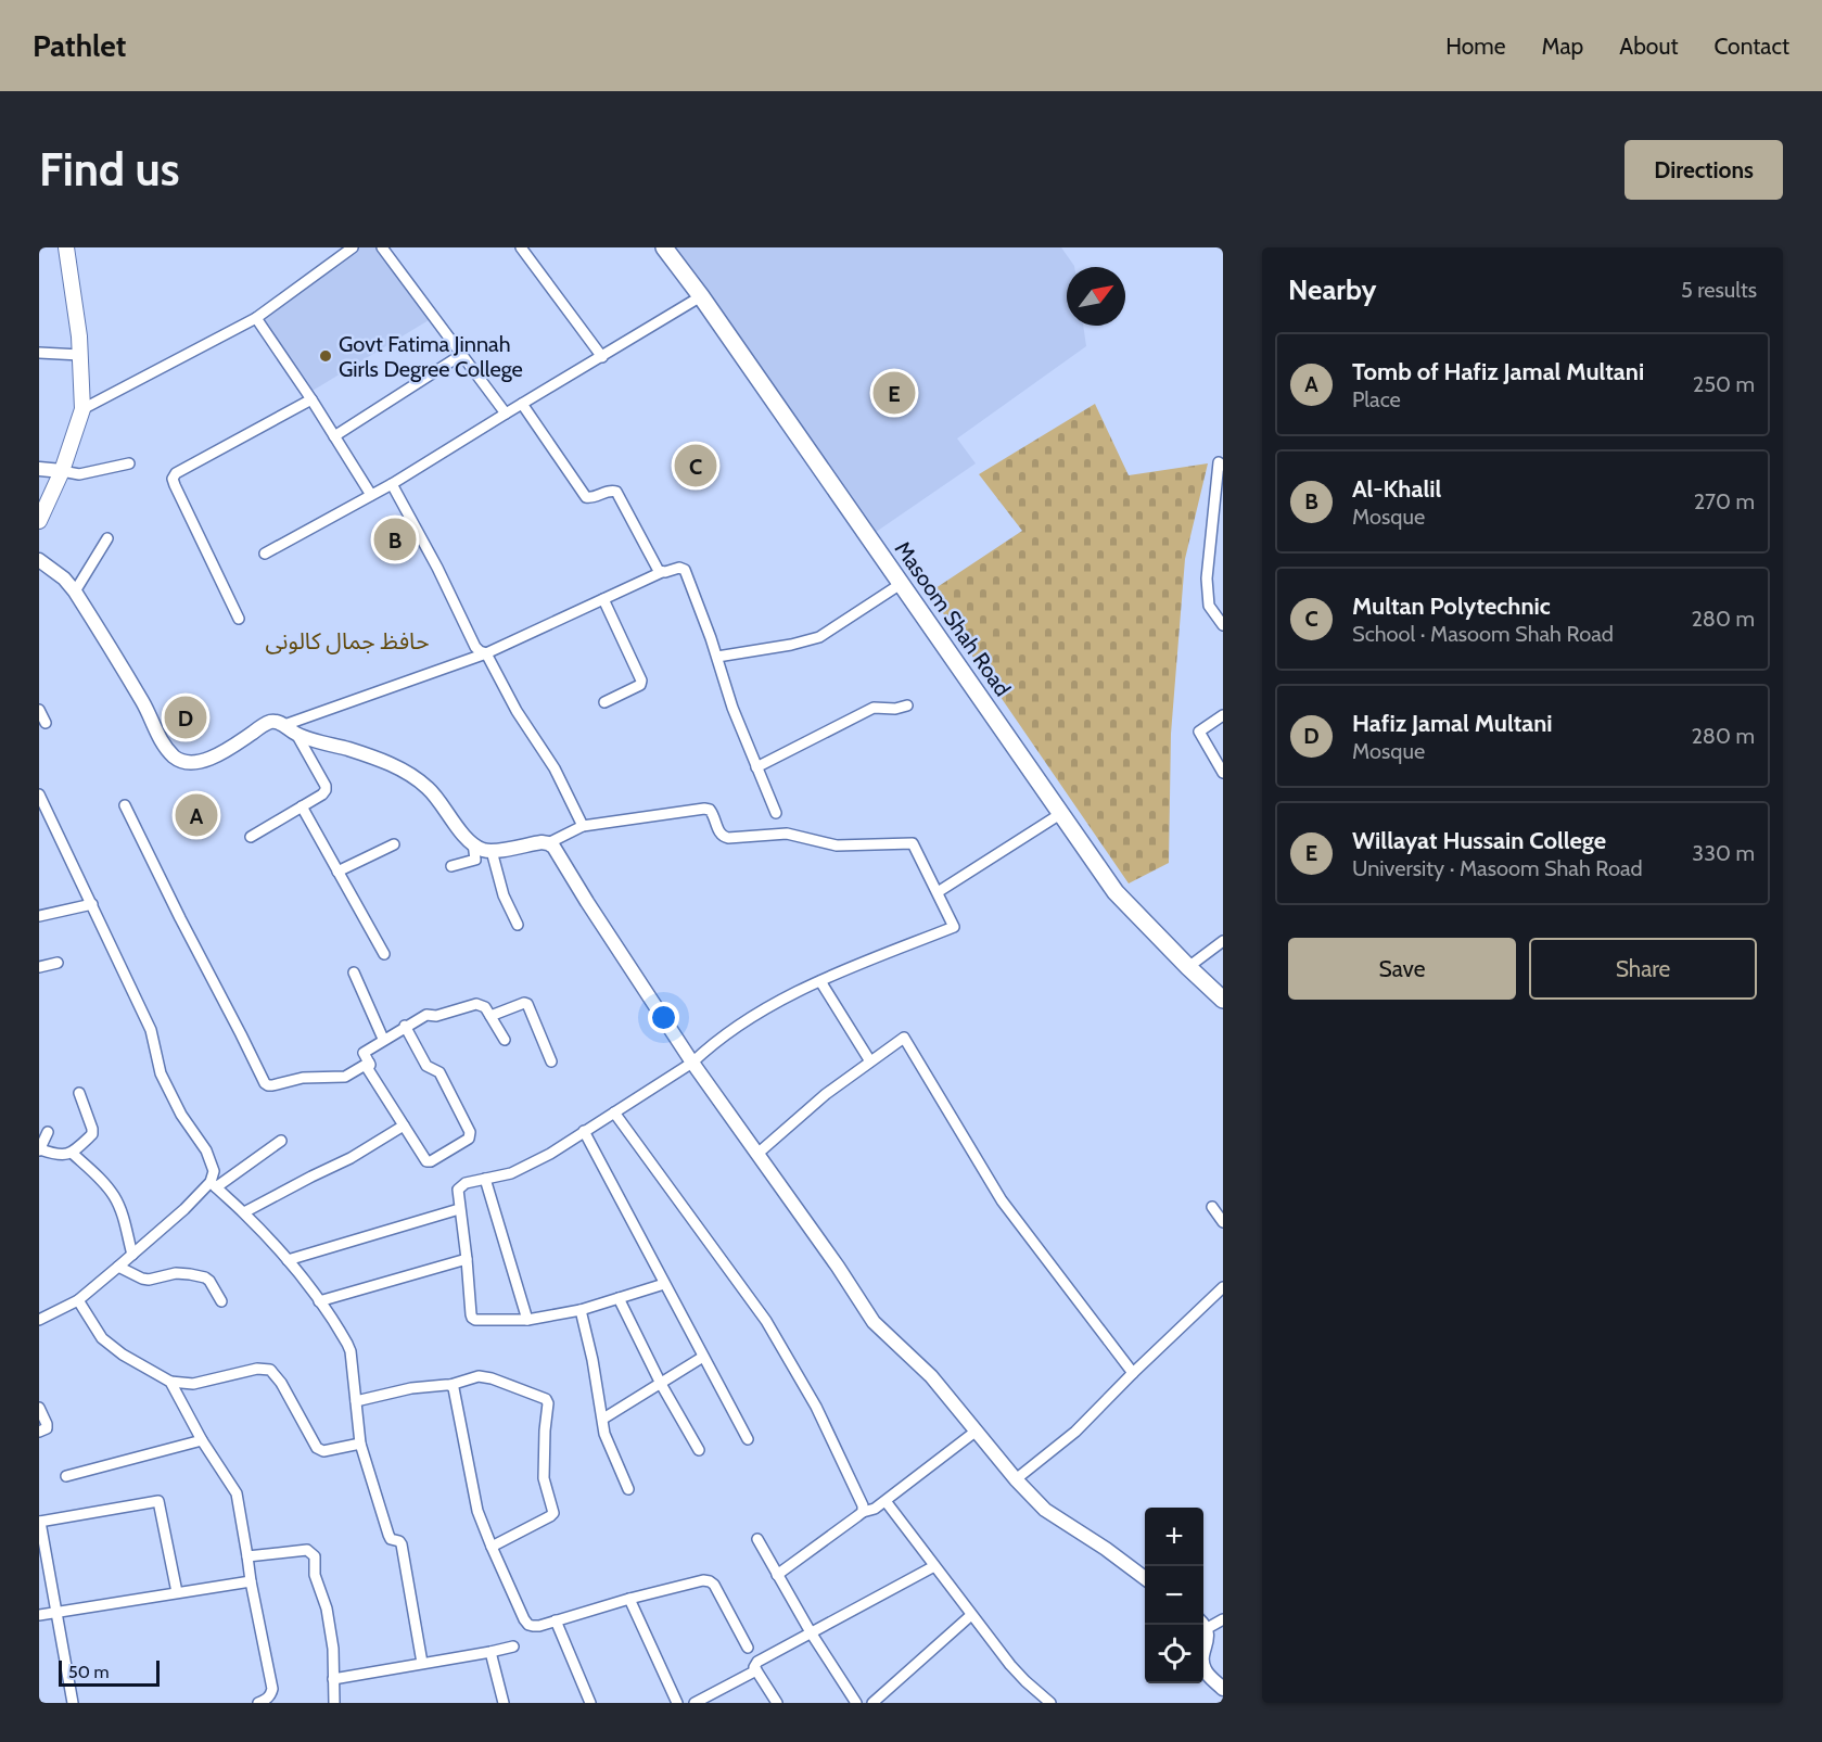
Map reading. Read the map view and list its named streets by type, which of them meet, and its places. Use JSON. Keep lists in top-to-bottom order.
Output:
{
  "streets": {
    "main road": ["Masoom Shah Road"]
  },
  "districts": ["حافظ جمال کالونی"],
  "places": ["Govt Fatima Jinnah Girls Degree College"],
  "scale_bar": "50 m",
  "north": "top right",
  "page": {
    "header": "Pathlet",
    "nav": [
      "Home",
      "Map",
      "About",
      "Contact"
    ],
    "buttons": [
      "Directions",
      ["Save", "Share"]
    ],
    "title": "Find us",
    "heading": ["Nearby", "5 results"],
    "list": [
      {
        "mark": "A",
        "name": "Tomb of Hafiz Jamal Multani",
        "note": "Place",
        "value": "250 m"
      },
      {
        "mark": "B",
        "name": "Al-Khalil",
        "note": "Mosque",
        "value": "270 m"
      },
      {
        "mark": "C",
        "name": "Multan Polytechnic",
        "note": "School · Masoom Shah Road",
        "value": "280 m"
      },
      {
        "mark": "D",
        "name": "Hafiz Jamal Multani",
        "note": "Mosque",
        "value": "280 m"
      },
      {
        "mark": "E",
        "name": "Willayat Hussain College",
        "note": "University · Masoom Shah Road",
        "value": "330 m"
      }
    ],
    "pins": [
      "E",
      "C",
      "B",
      "D",
      "A"
    ],
    "map_buttons": ["+", "−"],
    "scale": "50 m"
  }
}
